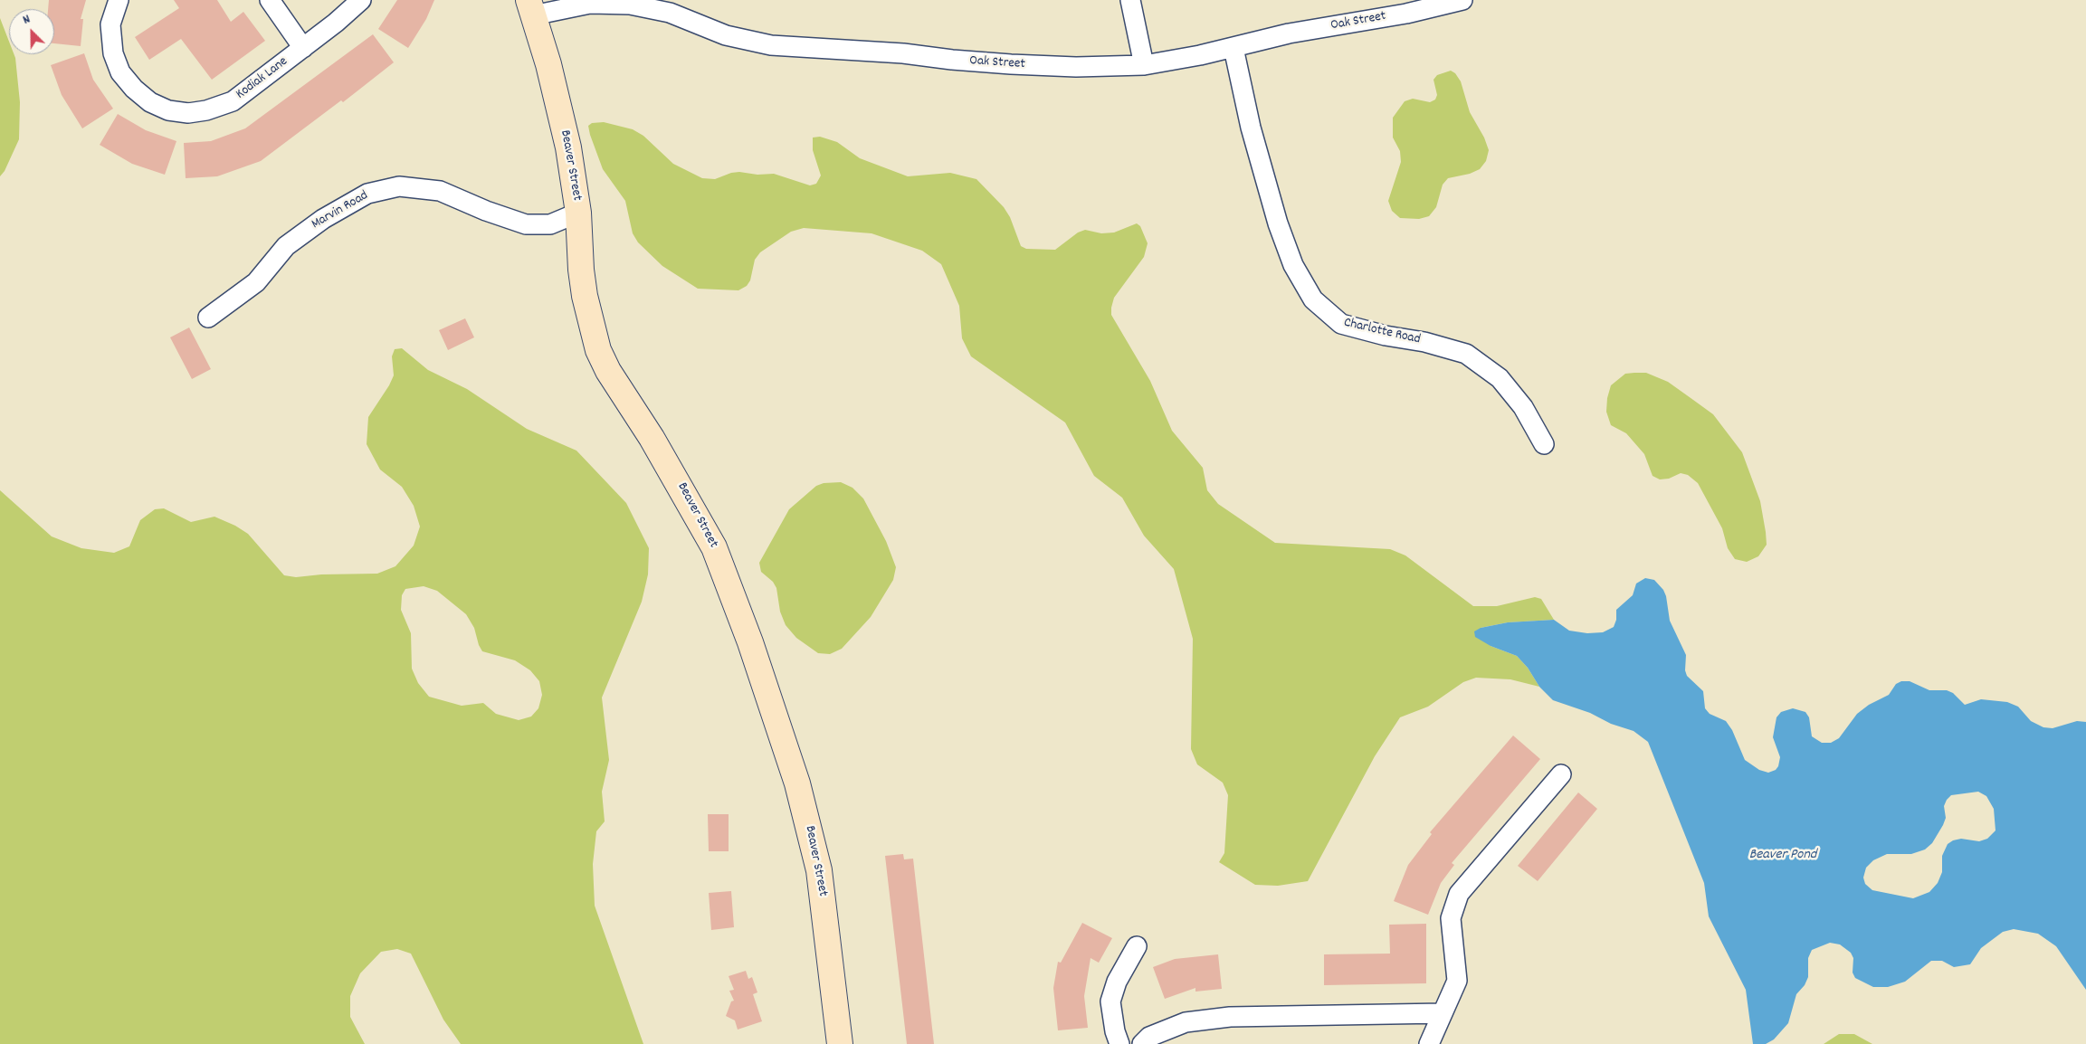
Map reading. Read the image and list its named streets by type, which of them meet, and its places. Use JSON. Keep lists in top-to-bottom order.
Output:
{
  "streets": {
    "street": [
      "Oak Street",
      "Kodiak Lane",
      "Beaver Street",
      "Marvin Road",
      "Charlotte Road"
    ]
  },
  "crossings": [
    ["Oak Street", "Beaver Street"],
    ["Oak Street", "Charlotte Road"],
    ["Beaver Street", "Marvin Road"]
  ],
  "water": ["Beaver Pond"],
  "north": "top left"
}
